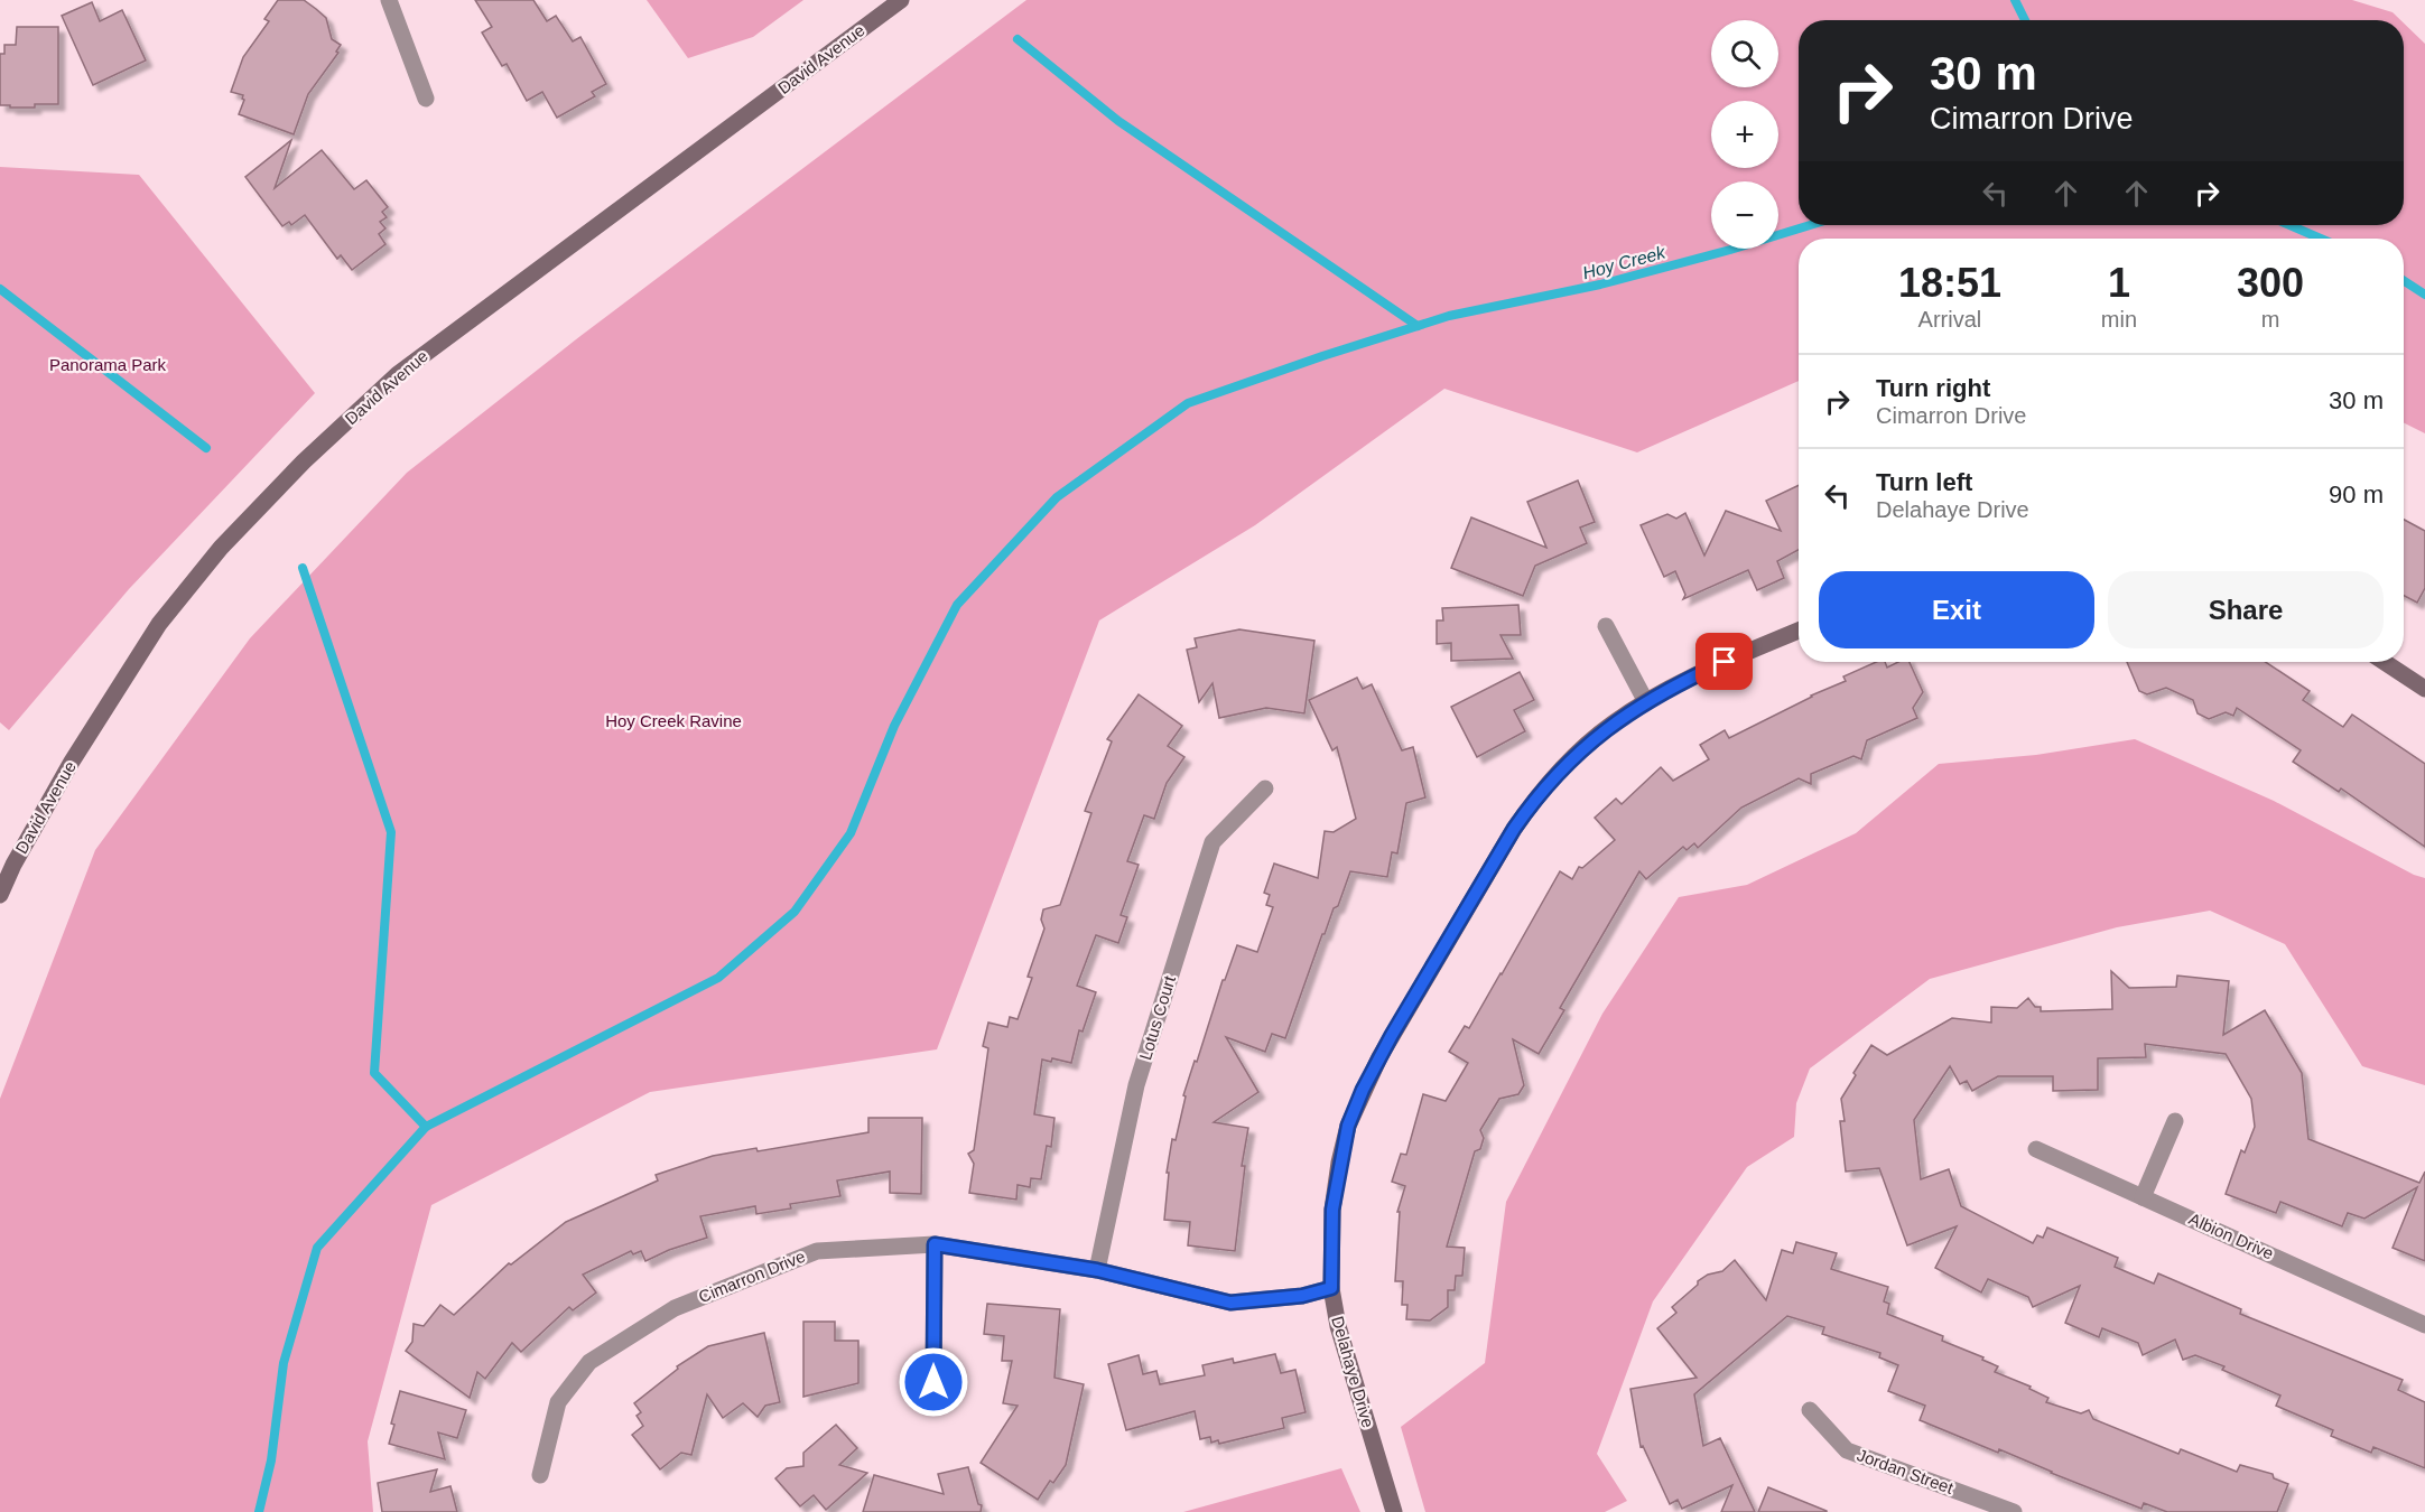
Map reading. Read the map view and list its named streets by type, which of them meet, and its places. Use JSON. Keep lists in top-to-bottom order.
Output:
{
  "streets": {
    "main road": ["David Avenue", "Delahaye Drive"],
    "street": [
      "Lotus Court",
      "Albion Drive",
      "Cimarron Drive",
      "Jordan Street"
    ]
  },
  "crossings": [
    ["Lotus Court", "Cimarron Drive"],
    ["Cimarron Drive", "Delahaye Drive"]
  ],
  "water": ["Hoy Creek"],
  "parks": ["Panorama Park", "Hoy Creek Ravine"],
  "page": {
    "map_buttons": ["+", "−"],
    "turn": ["30 m", "Cimarron Drive"],
    "eta": [
      "18:51",
      "Arrival",
      "1",
      "min",
      "300",
      "m"
    ],
    "list": [
      {
        "name": "Turn right",
        "note": "Cimarron Drive",
        "value": "30 m"
      },
      {
        "name": "Turn left",
        "note": "Delahaye Drive",
        "value": "90 m"
      }
    ],
    "buttons": ["Exit", "Share"]
  }
}
